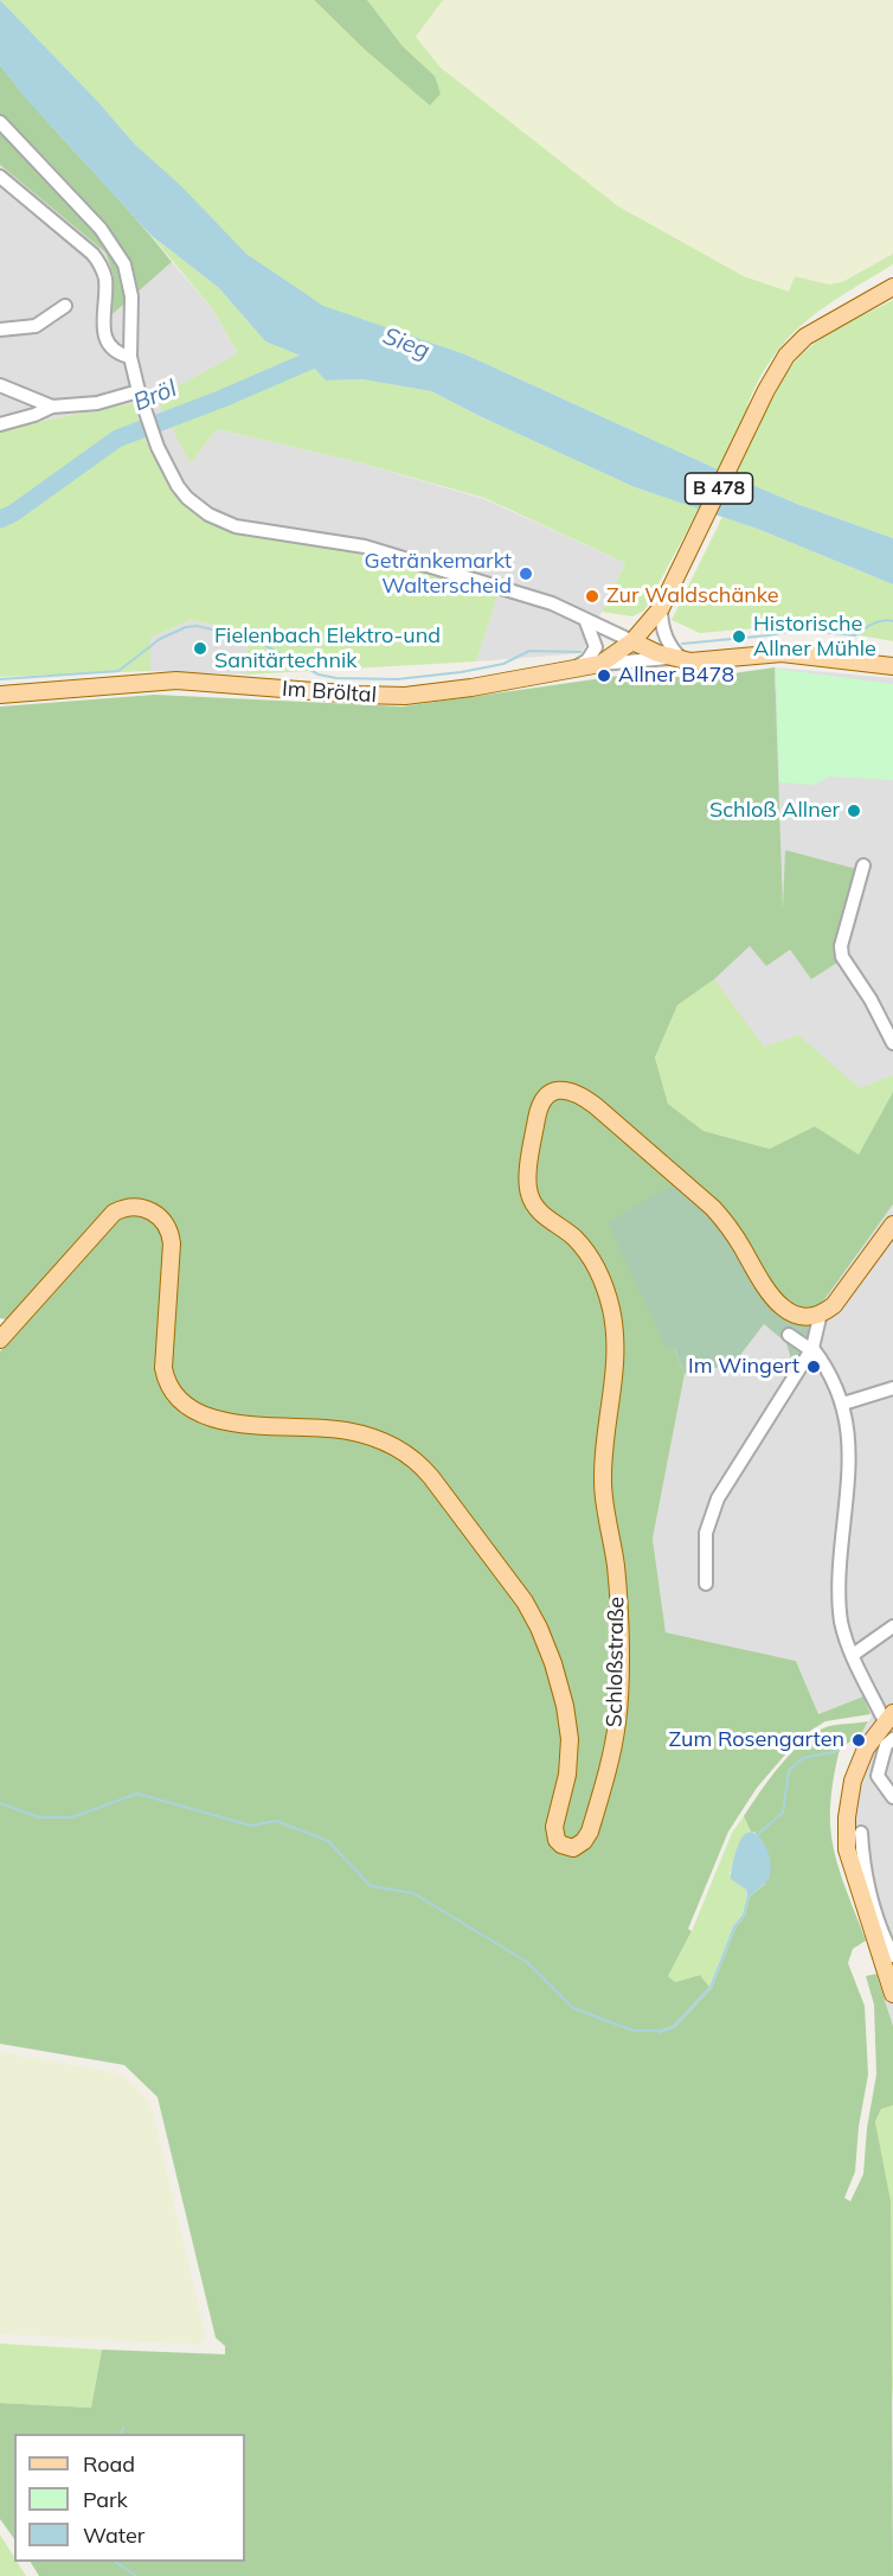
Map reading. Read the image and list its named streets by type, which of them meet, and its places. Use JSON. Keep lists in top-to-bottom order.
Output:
{
  "streets": {
    "main road": ["B 478", "Im Bröltal", "Schloßstraße"]
  },
  "water": ["Sieg", "Bröl"],
  "places": [
    "Getränkemarkt Walterscheid",
    "Zur Waldschänke",
    "Historische Allner Mühle",
    "Fielenbach Elektro-und Sanitärtechnik",
    "Allner B478",
    "Schloß Allner",
    "Im Wingert",
    "Zum Rosengarten"
  ],
  "legend": ["Road", "Park", "Water"]
}
